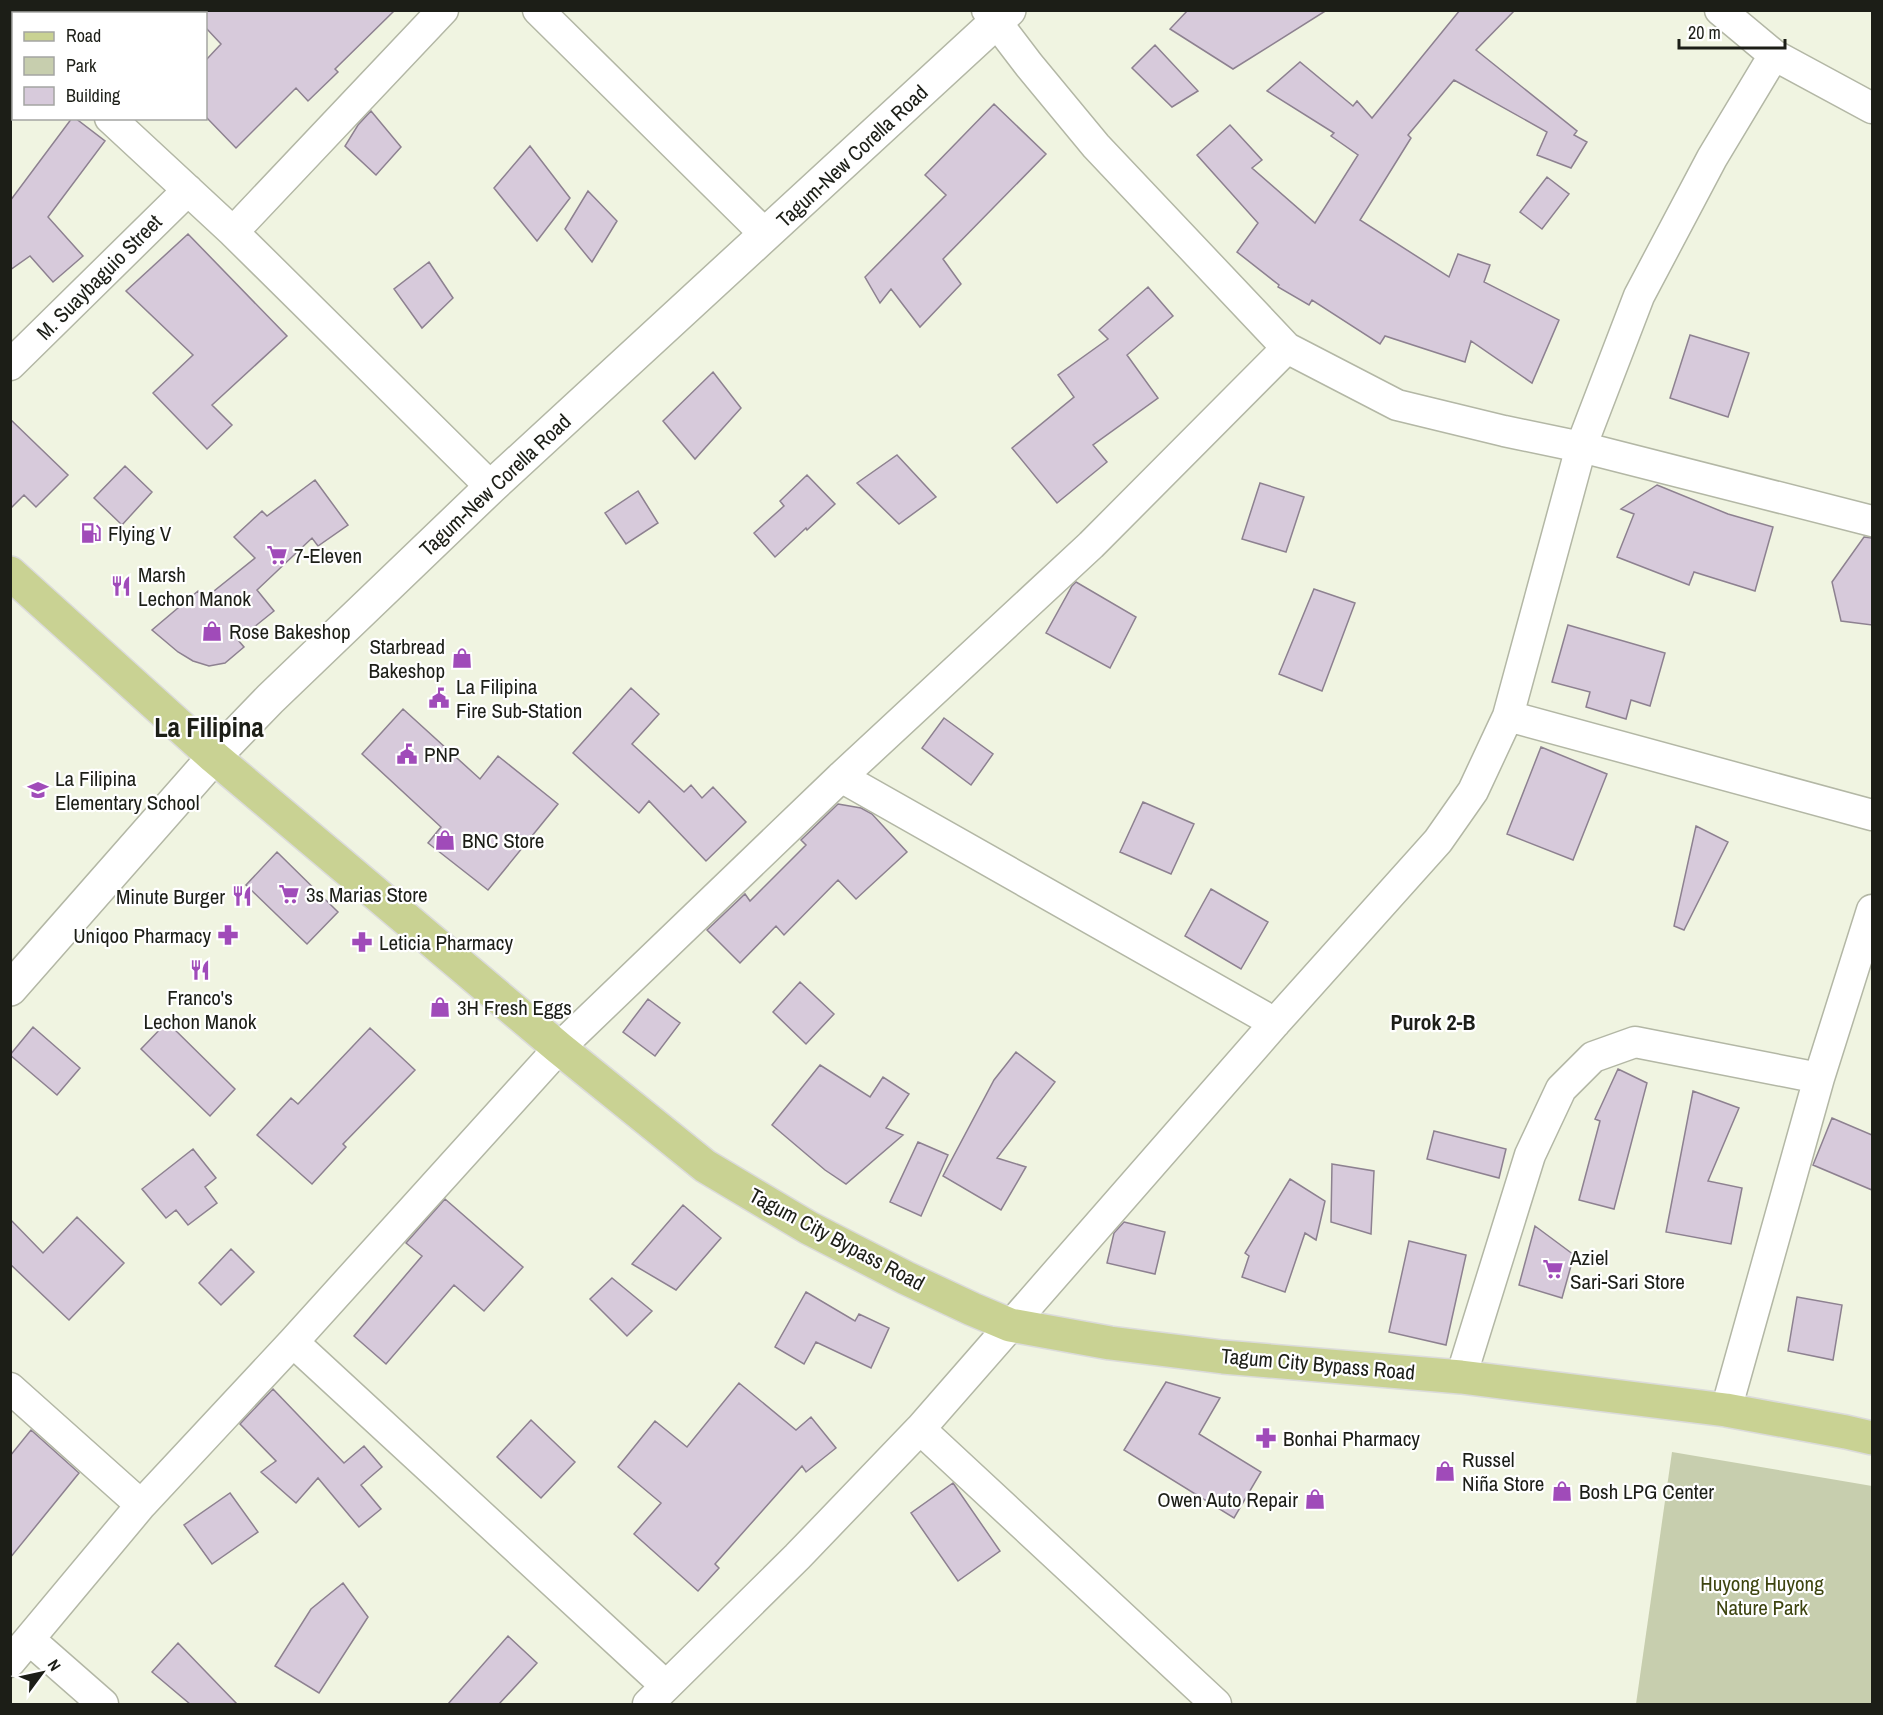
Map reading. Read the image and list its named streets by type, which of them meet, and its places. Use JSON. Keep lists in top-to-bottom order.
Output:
{
  "streets": {
    "main road": ["Tagum-New Corella Road", "Tagum City Bypass Road"],
    "street": ["M. Suaybaguio Street"]
  },
  "crossings": [
    ["Tagum-New Corella Road", "Tagum City Bypass Road"]
  ],
  "districts": ["La Filipina", "Purok 2-B"],
  "parks": ["Huyong Huyong Nature Park"],
  "places": {
    "fuel station": ["Flying V"],
    "supermarket": ["7-Eleven", "3s Marias Store", "Aziel Sari-Sari Store"],
    "restaurant": ["Marsh Lechon Manok", "Minute Burger", "Franco's Lechon Manok"],
    "shop": [
      "Rose Bakeshop",
      "Starbread Bakeshop",
      "BNC Store",
      "3H Fresh Eggs",
      "Russel Niña Store",
      "Bosh LPG Center",
      "Owen Auto Repair"
    ],
    "public building": ["La Filipina Fire Sub-Station", "PNP"],
    "school or university": ["La Filipina Elementary School"],
    "pharmacy": ["Uniqoo Pharmacy", "Leticia Pharmacy", "Bonhai Pharmacy"]
  },
  "legend": ["Road", "Park", "Building"],
  "scale_bar": "20 m",
  "north": "top right"
}
